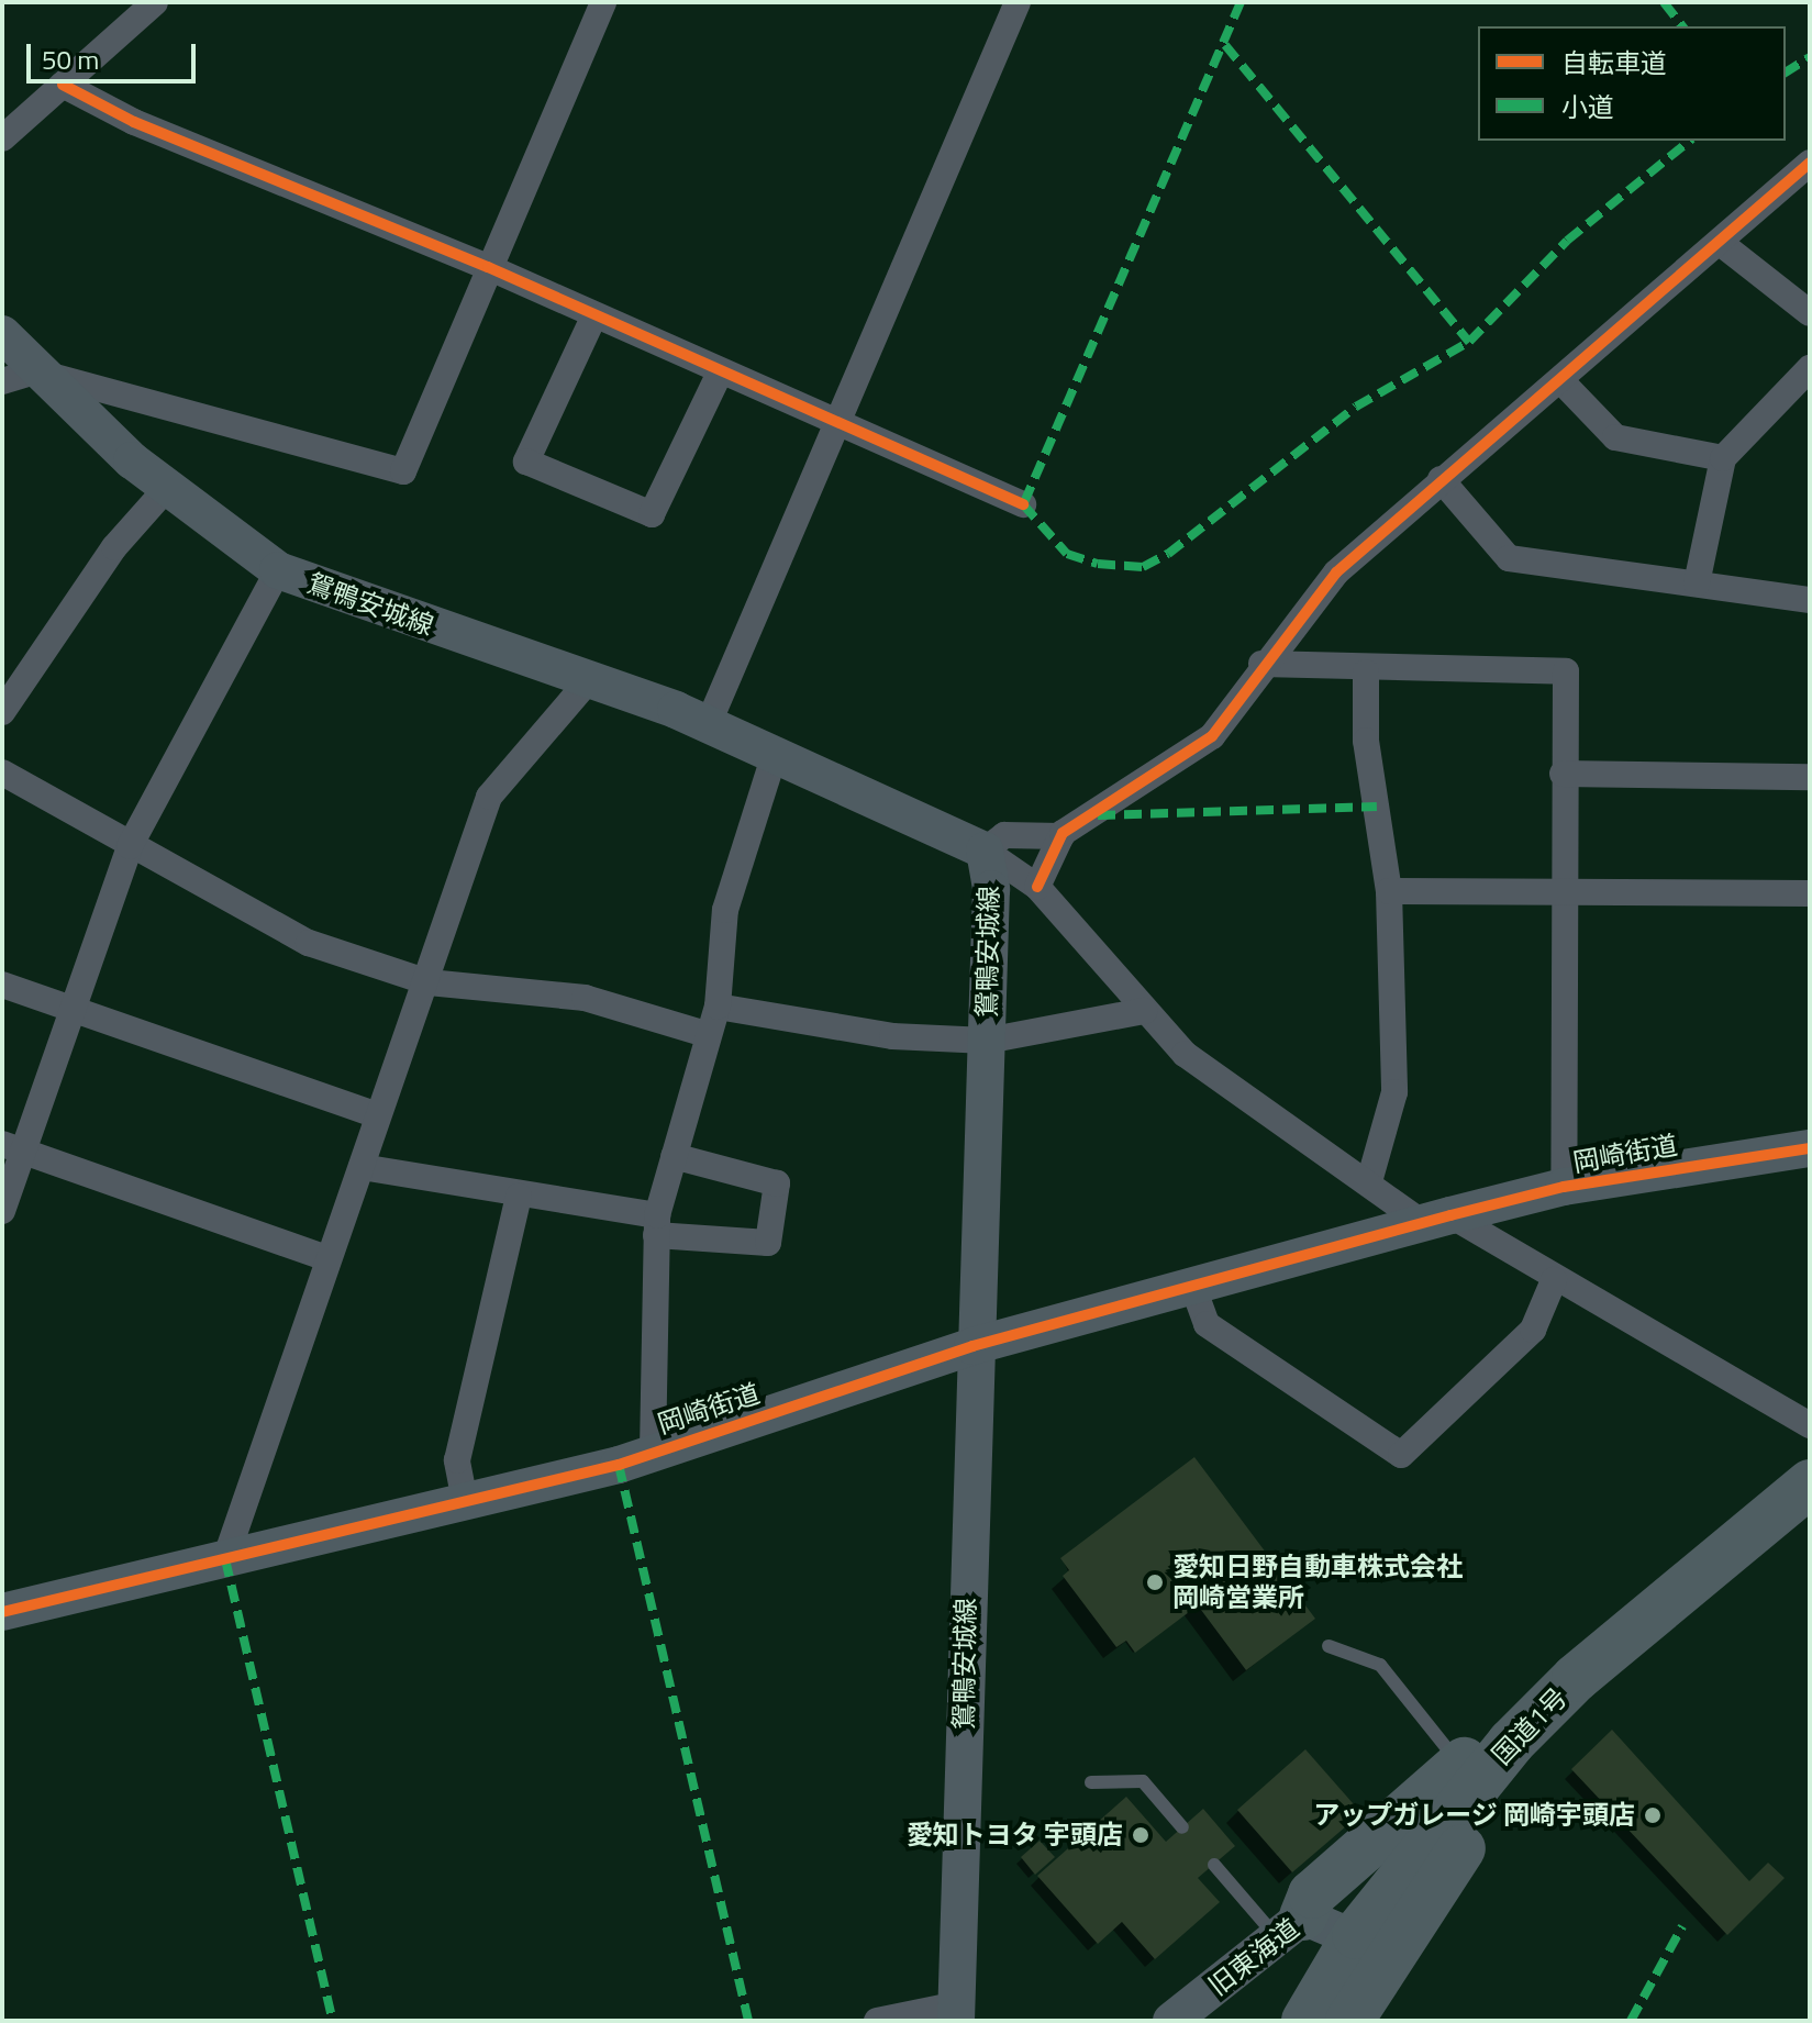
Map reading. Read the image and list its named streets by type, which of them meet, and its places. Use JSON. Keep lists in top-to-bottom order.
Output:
{
  "streets": {
    "highway": ["国道1号"],
    "main road": ["鴛鴨安城線", "岡崎街道", "旧東海道"]
  },
  "crossings": [
    ["鴛鴨安城線", "岡崎街道"],
    ["国道1号", "旧東海道"]
  ],
  "places": ["愛知日野自動車株式会社 岡崎営業所", "アップガレージ 岡崎宇頭店", "愛知トヨタ 宇頭店"],
  "legend": ["自転車道", "小道"],
  "scale_bar": "50 m"
}
